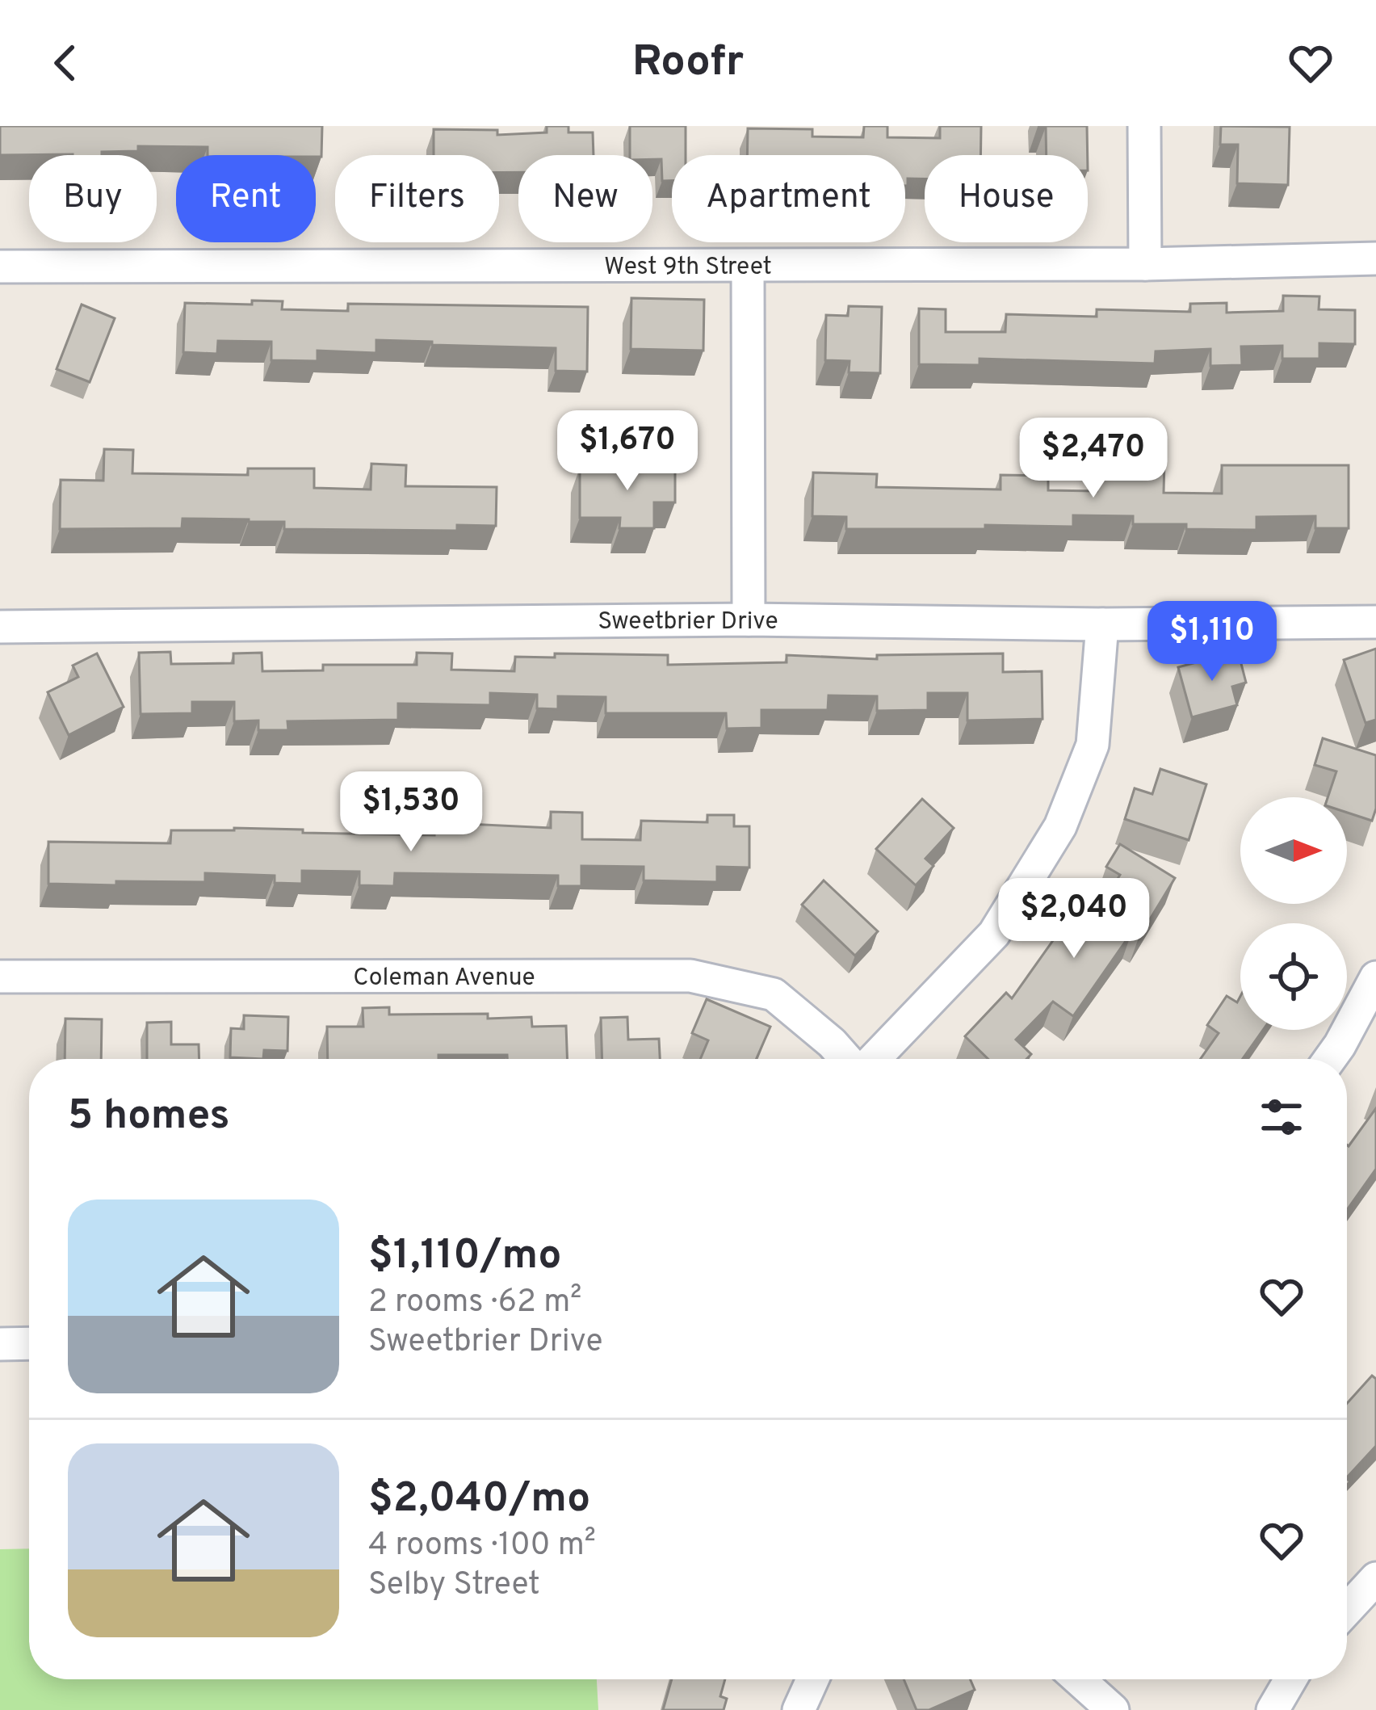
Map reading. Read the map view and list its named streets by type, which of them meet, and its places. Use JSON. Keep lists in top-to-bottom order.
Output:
{
  "streets": {
    "street": ["West 9th Street", "Sweetbrier Drive", "Coleman Avenue"]
  },
  "north": "right",
  "page": {
    "header": "Roofr",
    "chip": [
      "Buy",
      "Rent",
      "Filters",
      "New",
      "Apartment",
      "House"
    ],
    "price": [
      "$1,670",
      "$2,470",
      "$1,110",
      "$1,530",
      "$2,040"
    ],
    "heading": "5 homes",
    "list": [
      {
        "name": "$1,110/mo",
        "note": "2 rooms · 62 m² · Sweetbrier Drive"
      },
      {
        "name": "$2,040/mo",
        "note": "4 rooms · 100 m² · Selby Street"
      }
    ]
  }
}
